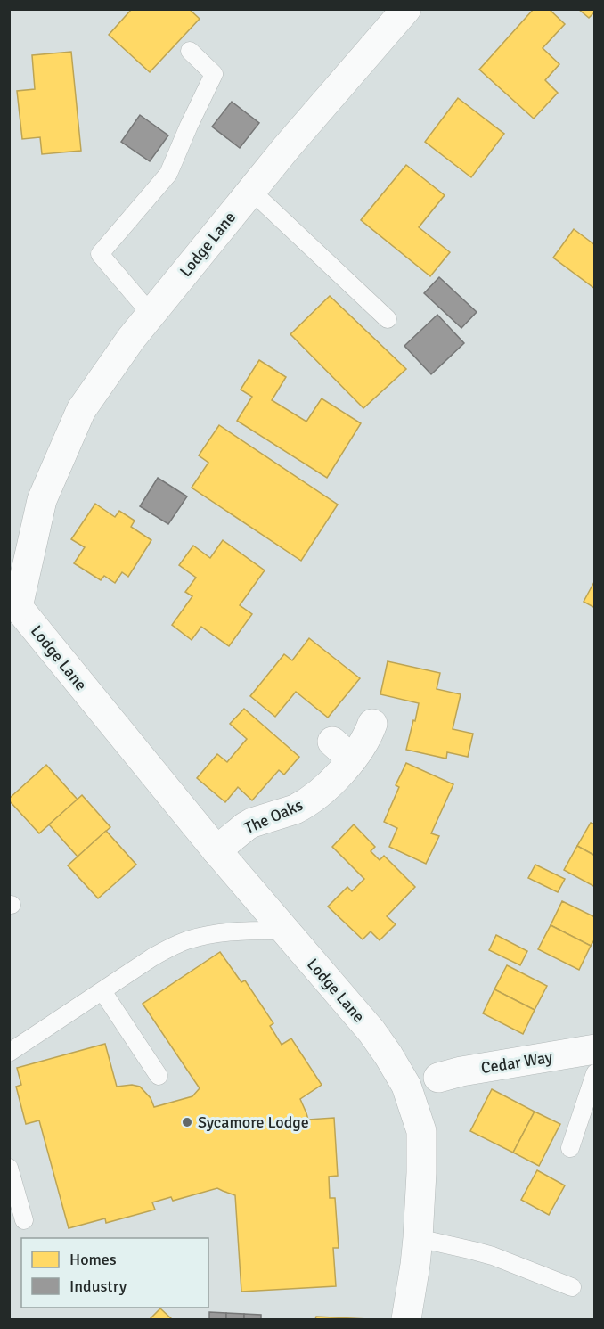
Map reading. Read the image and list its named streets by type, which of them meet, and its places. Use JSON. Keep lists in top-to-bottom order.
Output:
{
  "streets": {
    "street": ["Lodge Lane", "The Oaks", "Cedar Way"]
  },
  "crossings": [
    ["Lodge Lane", "The Oaks"]
  ],
  "places": ["Sycamore Lodge"],
  "legend": ["Homes", "Industry"]
}
